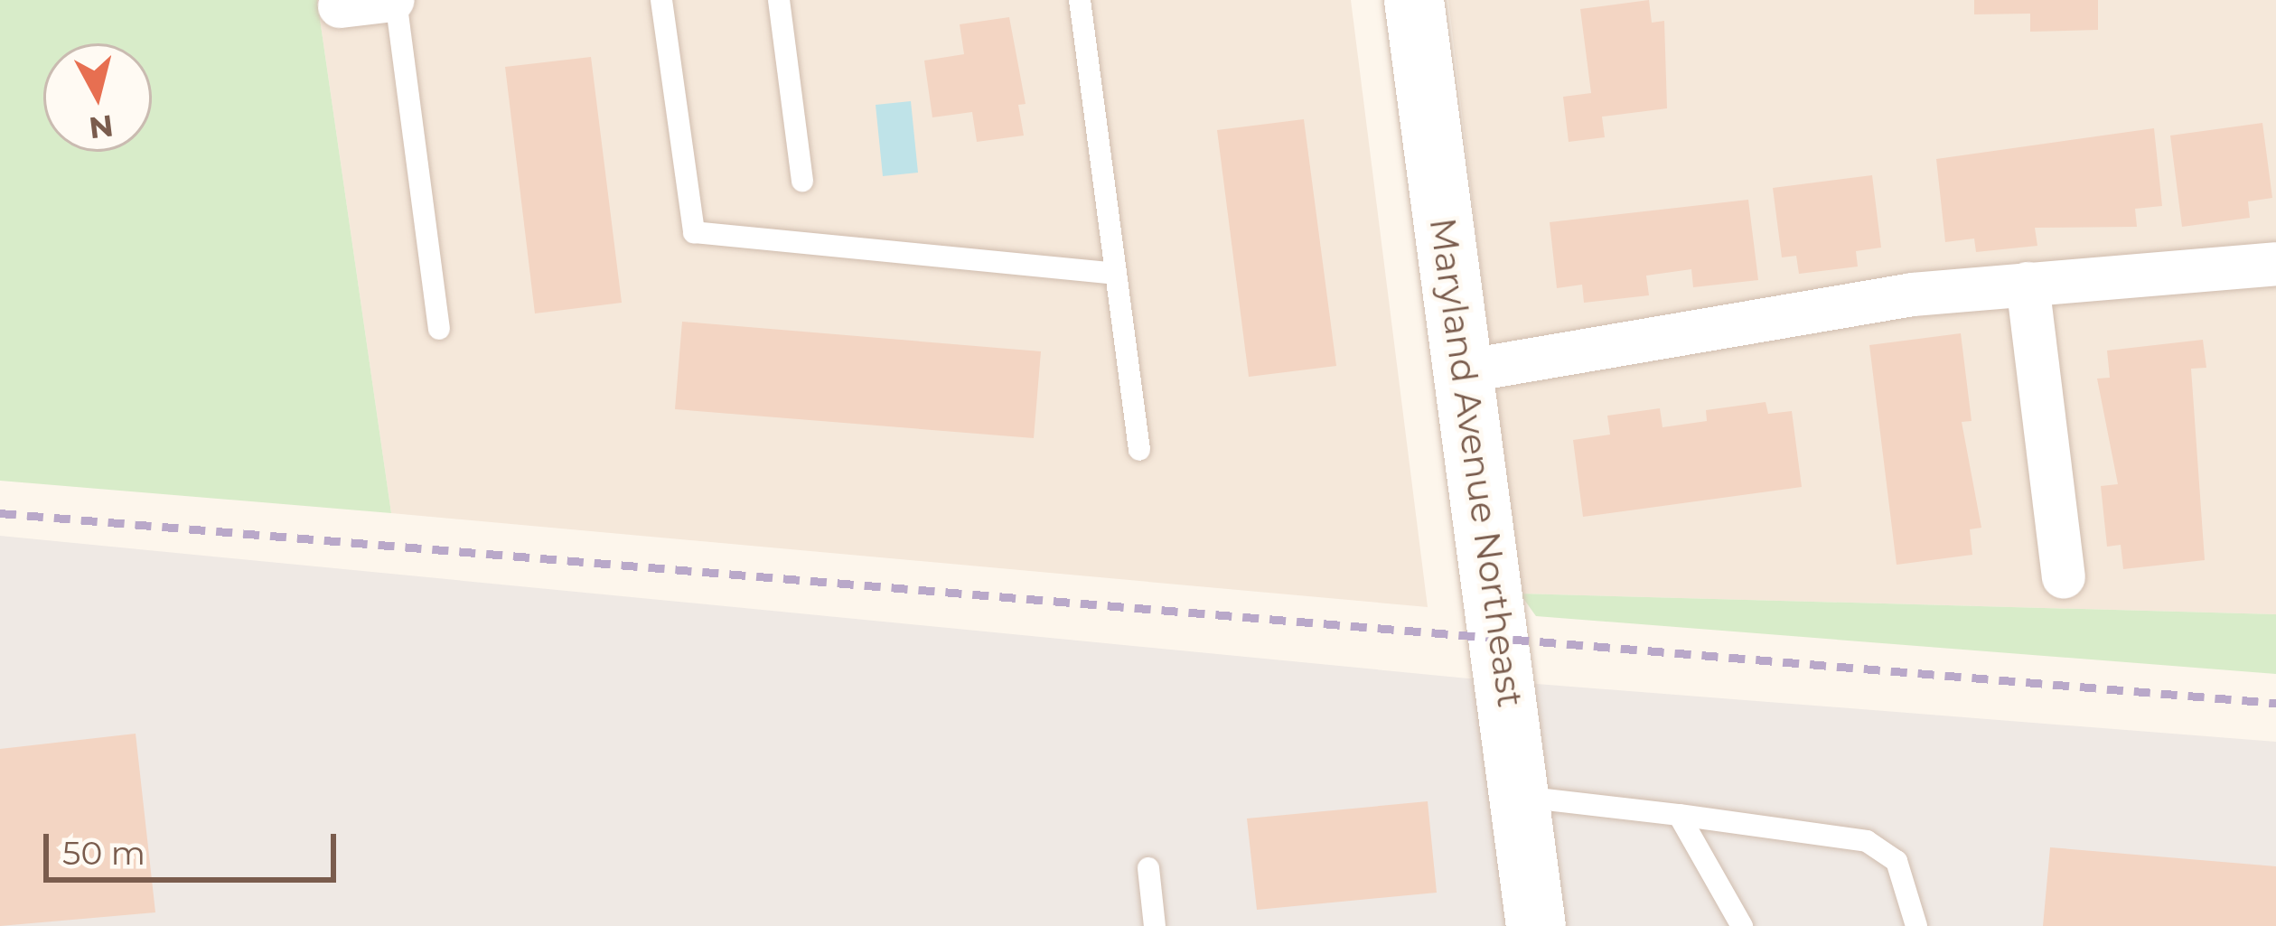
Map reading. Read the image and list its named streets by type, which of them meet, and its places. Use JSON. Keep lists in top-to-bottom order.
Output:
{
  "streets": {
    "street": ["Maryland Avenue Northeast"]
  },
  "scale_bar": "50 m",
  "north": "bottom"
}
